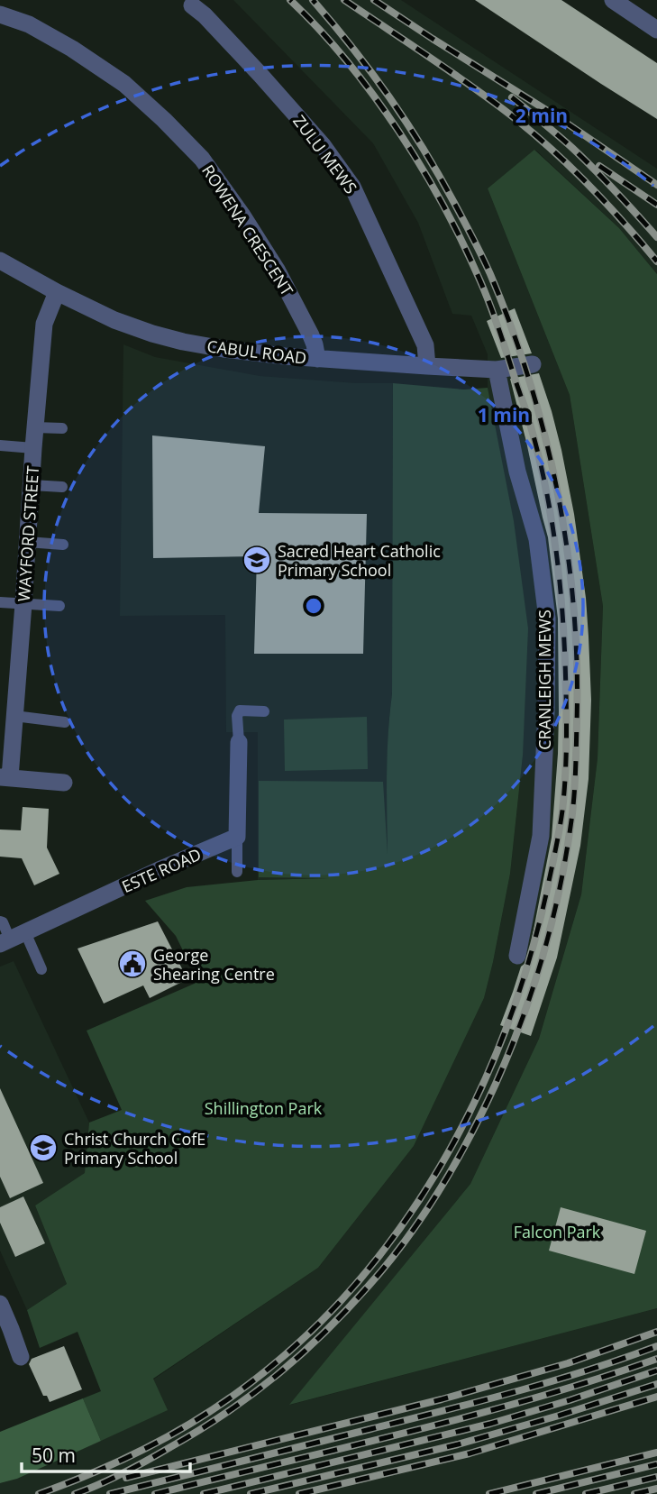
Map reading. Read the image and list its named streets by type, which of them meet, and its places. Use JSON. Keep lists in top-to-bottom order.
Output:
{
  "streets": {
    "street": [
      "ZULU MEWS",
      "ROWENA CRESCENT",
      "CABUL ROAD",
      "WAYFORD STREET",
      "CRANLEIGH MEWS",
      "ESTE ROAD"
    ]
  },
  "crossings": [
    ["ZULU MEWS", "CABUL ROAD"],
    ["ROWENA CRESCENT", "CABUL ROAD"],
    ["CABUL ROAD", "WAYFORD STREET"],
    ["CABUL ROAD", "CRANLEIGH MEWS"]
  ],
  "parks": ["Shillington Park", "Falcon Park"],
  "places": {
    "school or university": ["Sacred Heart Catholic Primary School", "Christ Church CofE Primary School"],
    "public building": ["George Shearing Centre"]
  },
  "scale_bar": "50 m",
  "rings": ["2 min", "1 min"]
}
